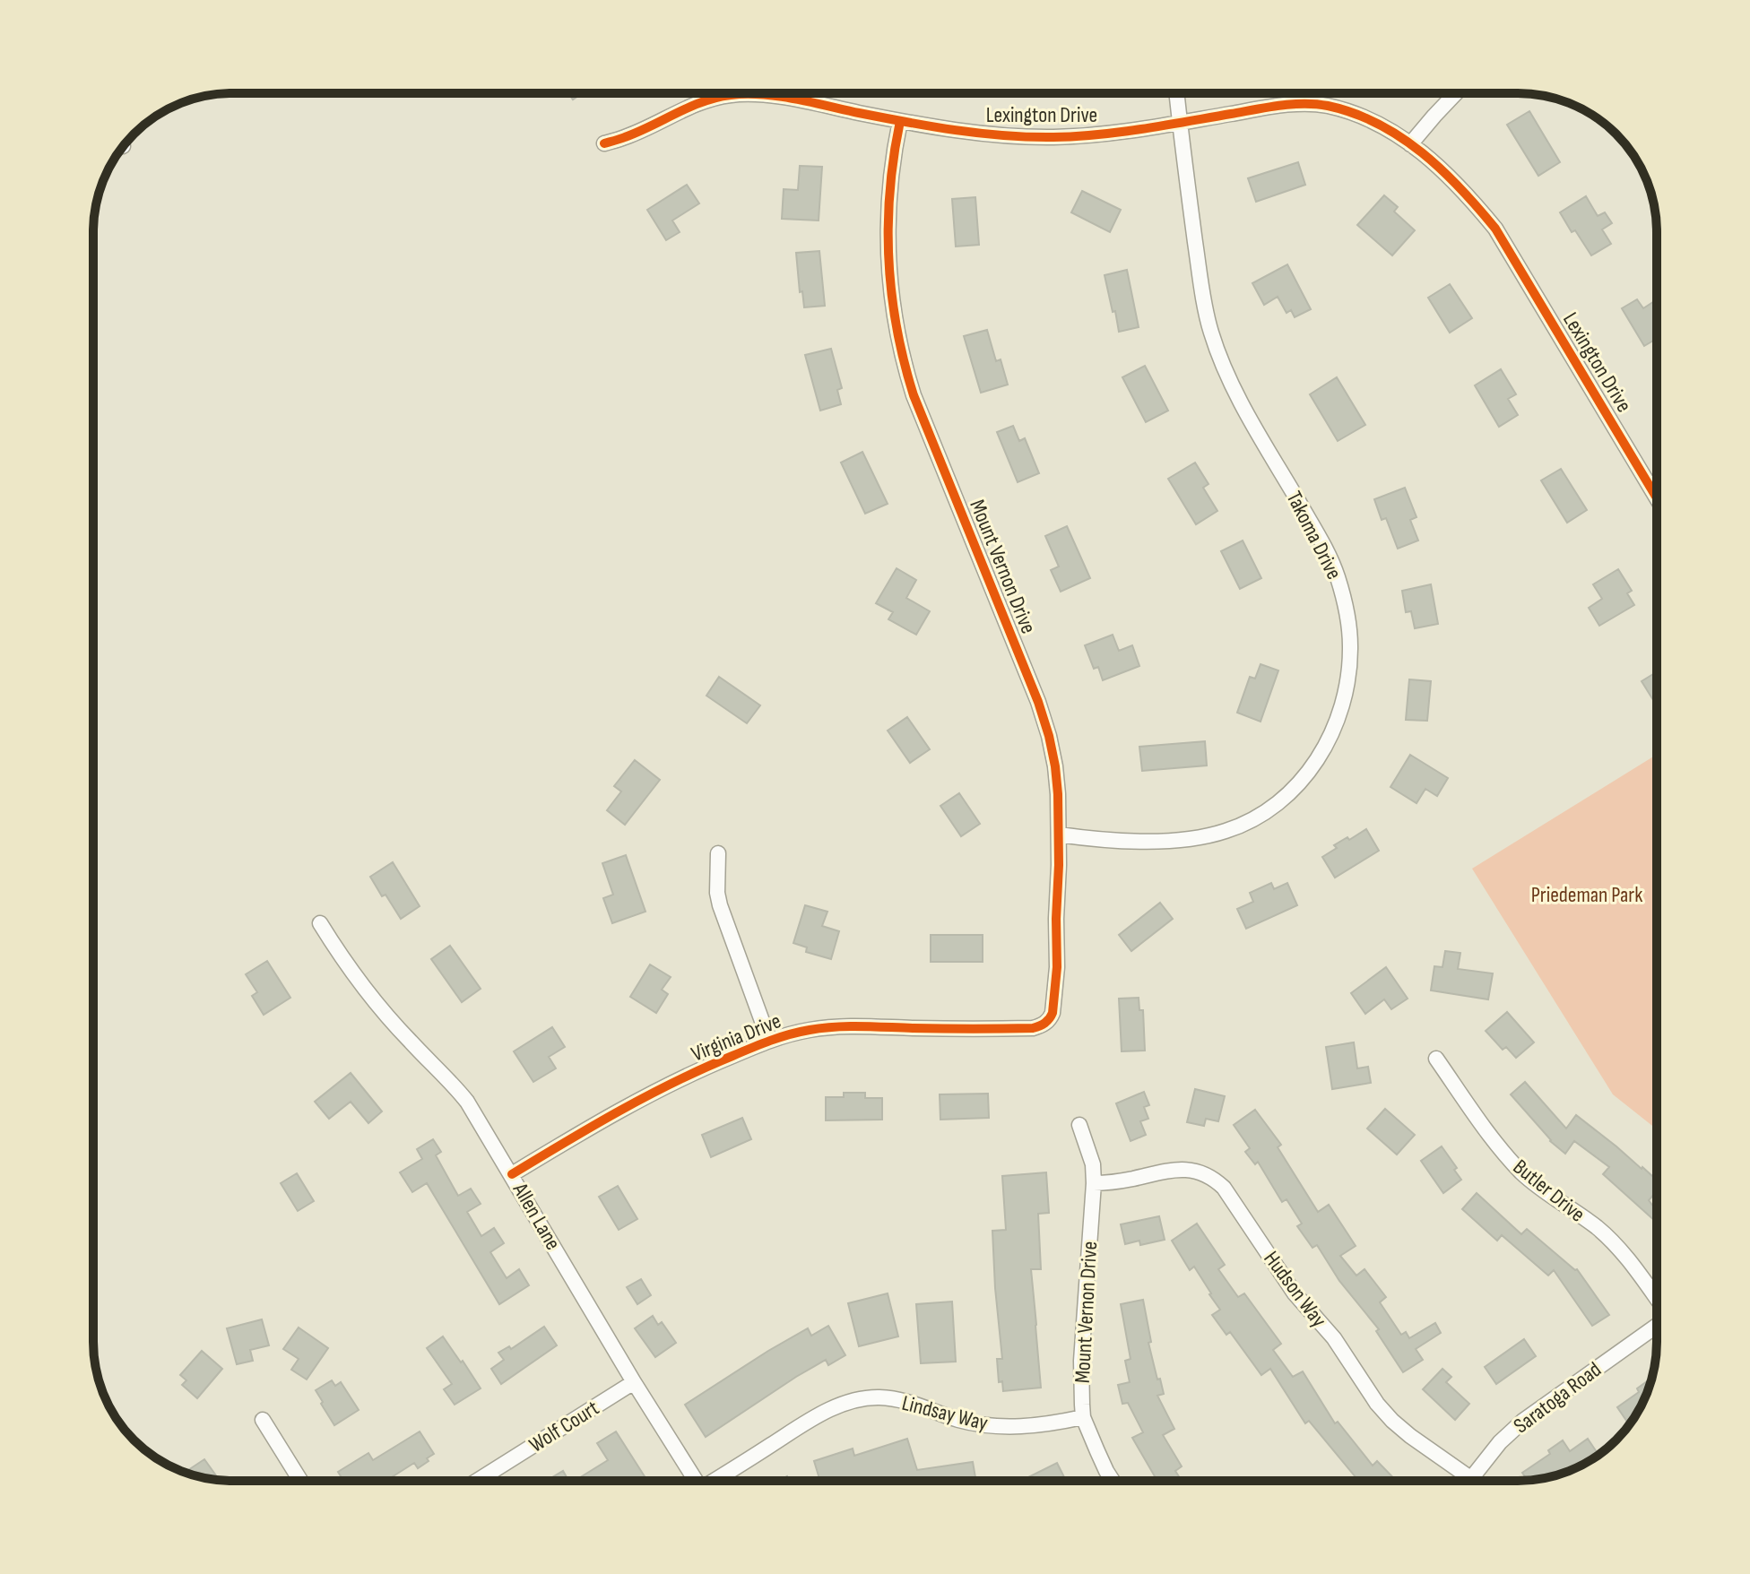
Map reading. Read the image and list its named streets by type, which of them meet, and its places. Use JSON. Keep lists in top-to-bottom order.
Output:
{
  "streets": {
    "street": [
      "Lexington Drive",
      "Takoma Drive",
      "Mount Vernon Drive",
      "Virginia Drive",
      "Butler Drive",
      "Allen Lane",
      "Hudson Way",
      "Saratoga Road",
      "Lindsay Way",
      "Wolf Court"
    ]
  },
  "crossings": [
    ["Lexington Drive", "Takoma Drive"],
    ["Lexington Drive", "Mount Vernon Drive"],
    ["Takoma Drive", "Mount Vernon Drive"],
    ["Mount Vernon Drive", "Virginia Drive"],
    ["Mount Vernon Drive", "Hudson Way"],
    ["Mount Vernon Drive", "Lindsay Way"],
    ["Virginia Drive", "Allen Lane"],
    ["Allen Lane", "Wolf Court"],
    ["Hudson Way", "Saratoga Road"]
  ],
  "parks": ["Priedeman Park"]
}
